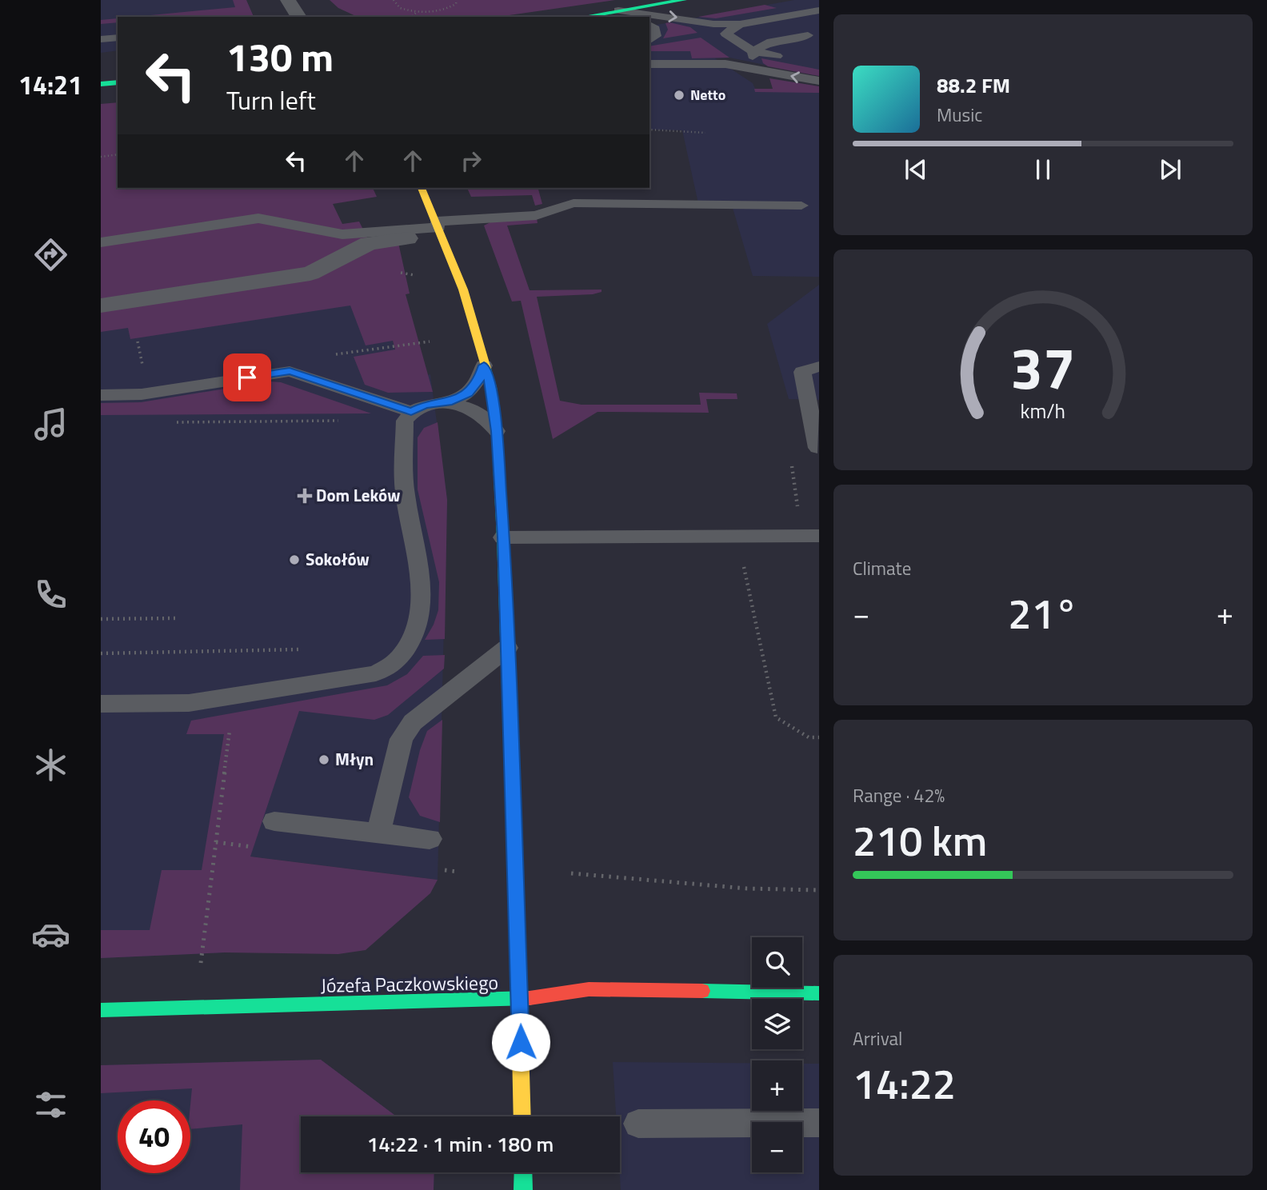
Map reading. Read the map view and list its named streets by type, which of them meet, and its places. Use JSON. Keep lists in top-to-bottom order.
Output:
{
  "streets": {
    "street": ["Józefa Paczkowskiego"]
  },
  "places": {
    "other": ["Netto", "Sokołów", "Młyn"],
    "health": ["Dom Leków"]
  },
  "page": {
    "tabs": "14:21",
    "turn": ["130 m", "Turn left"],
    "song": ["88.2 FM", "Music"],
    "tile": [
      "Climate",
      ["Range · 42%", "210 km"],
      ["Arrival", "14:22"]
    ],
    "heat": ["−", "21°", "+"],
    "map_buttons": ["+", "−"],
    "limit": "40",
    "trip": "14:22 · 1 min · 180 m",
    "gauge": ["37", "km/h"]
  }
}
